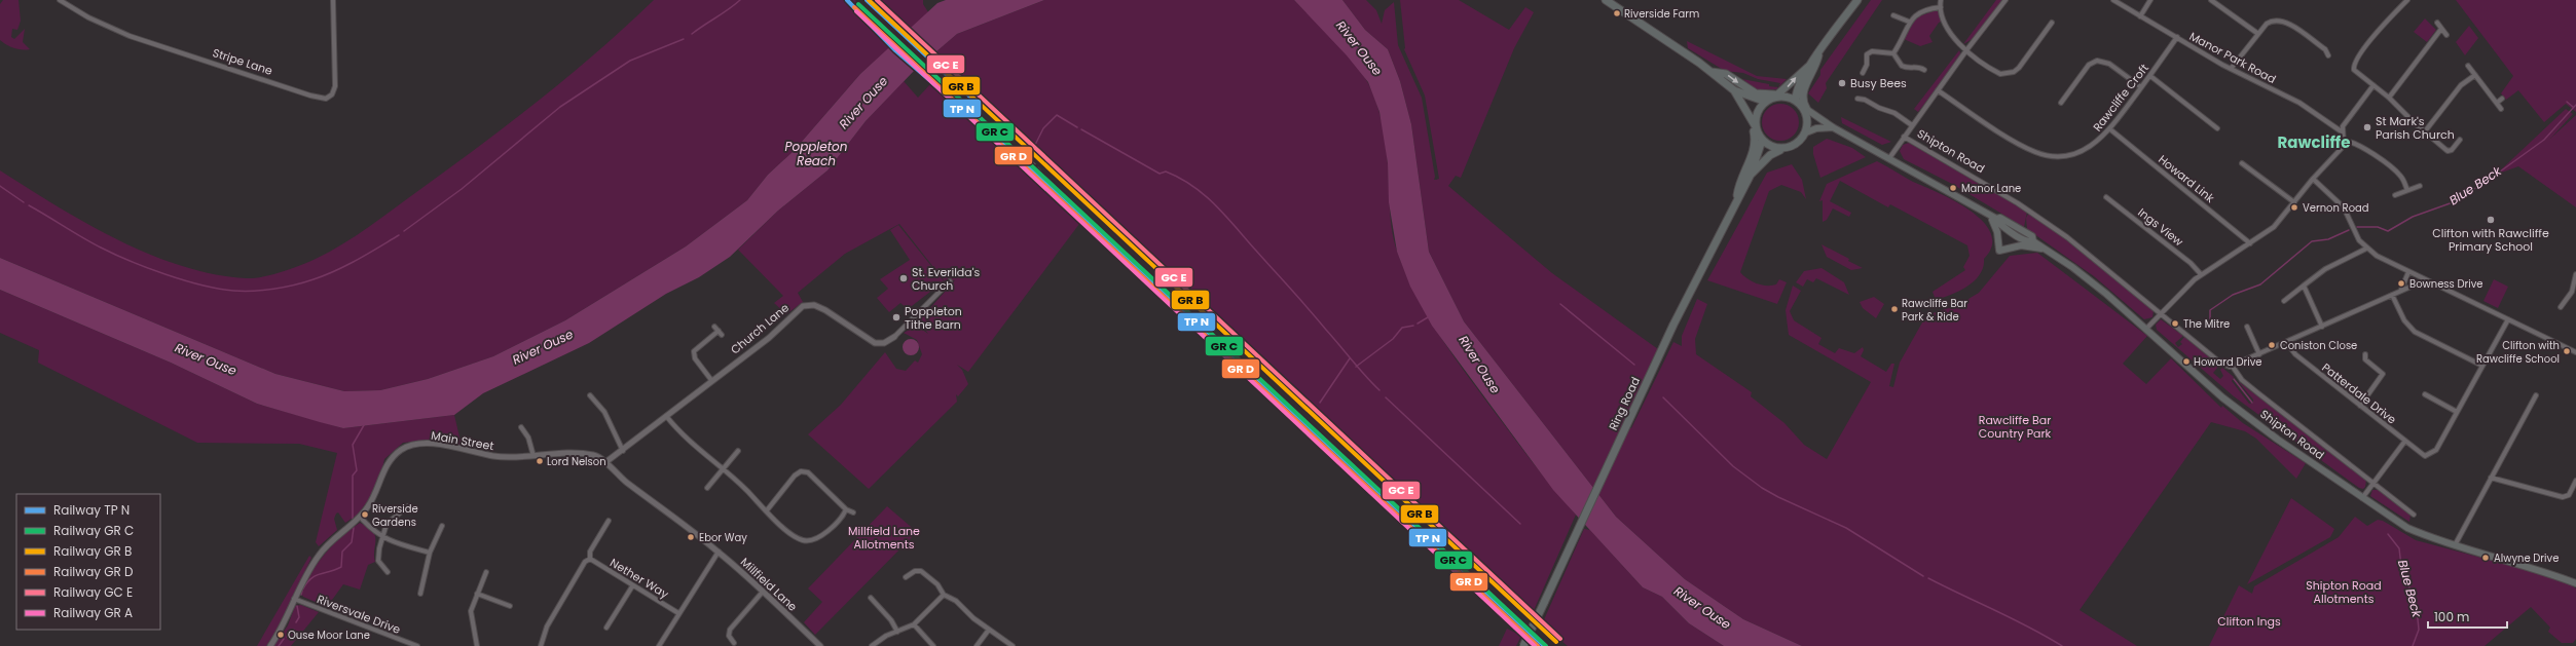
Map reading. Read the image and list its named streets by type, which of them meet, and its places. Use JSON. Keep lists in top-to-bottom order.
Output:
{
  "streets": {
    "highway": ["Ring Road"],
    "main road": ["Shipton Road"],
    "street": [
      "Manor Park Road",
      "Stripe Lane",
      "Rawcliffe Croft",
      "Howard Link",
      "Ings View",
      "Church Lane",
      "Patterdale Drive",
      "Main Street",
      "Nether Way",
      "Millfield Lane",
      "Riversvale Drive"
    ]
  },
  "crossings": [
    ["Manor Park Road", "Rawcliffe Croft"],
    ["Rawcliffe Croft", "Howard Link"],
    ["Shipton Road", "Ring Road"],
    ["Church Lane", "Main Street"],
    ["Church Lane", "Millfield Lane"],
    ["Main Street", "Millfield Lane"]
  ],
  "districts": ["Rawcliffe"],
  "water": ["River Ouse", "Poppleton Reach", "Blue Beck"],
  "parks": [
    "Rawcliffe Bar Country Park",
    "Millfield Lane Allotments",
    "Shipton Road Allotments",
    "Clifton Ings"
  ],
  "places": [
    "Riverside Farm",
    "Busy Bees",
    "St Mark's Parish Church",
    "Manor Lane",
    "Vernon Road",
    "Clifton with Rawcliffe Primary School",
    "St. Everilda's Church",
    "Bowness Drive",
    "Rawcliffe Bar Park & Ride",
    "Poppleton Tithe Barn",
    "The Mitre",
    "Coniston Close",
    "Clifton with Rawcliffe School",
    "Howard Drive",
    "Lord Nelson",
    "Riverside Gardens",
    "Ebor Way",
    "Alwyne Drive",
    "Ouse Moor Lane"
  ],
  "legend": [
    "Railway TP N",
    "Railway GR C",
    "Railway GR B",
    "Railway GR D",
    "Railway GC E",
    "Railway GR A"
  ],
  "scale_bar": "100 m"
}
